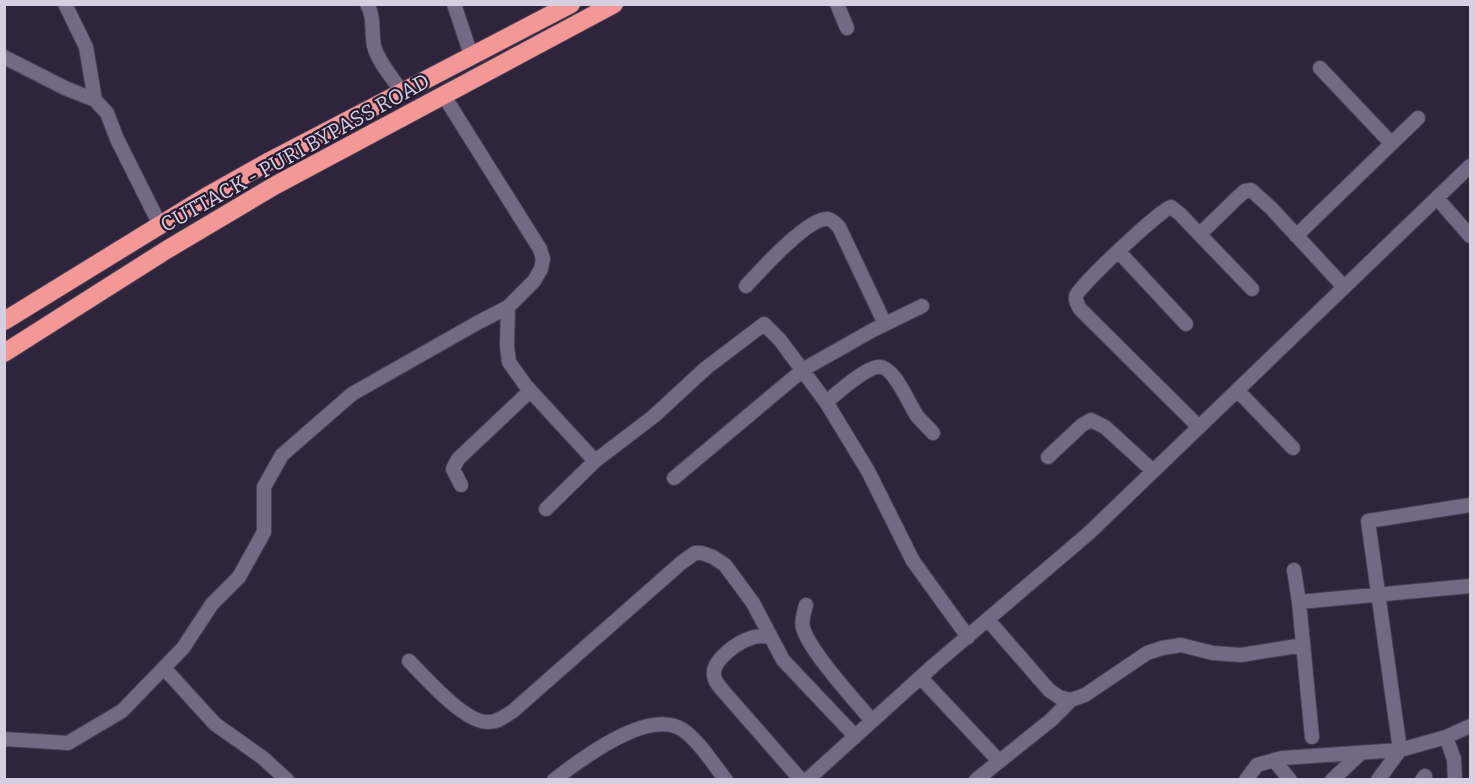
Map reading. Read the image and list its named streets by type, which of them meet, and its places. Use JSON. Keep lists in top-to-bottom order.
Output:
{
  "streets": {
    "highway": ["CUTTACK - PURI BYPASS ROAD"]
  }
}
